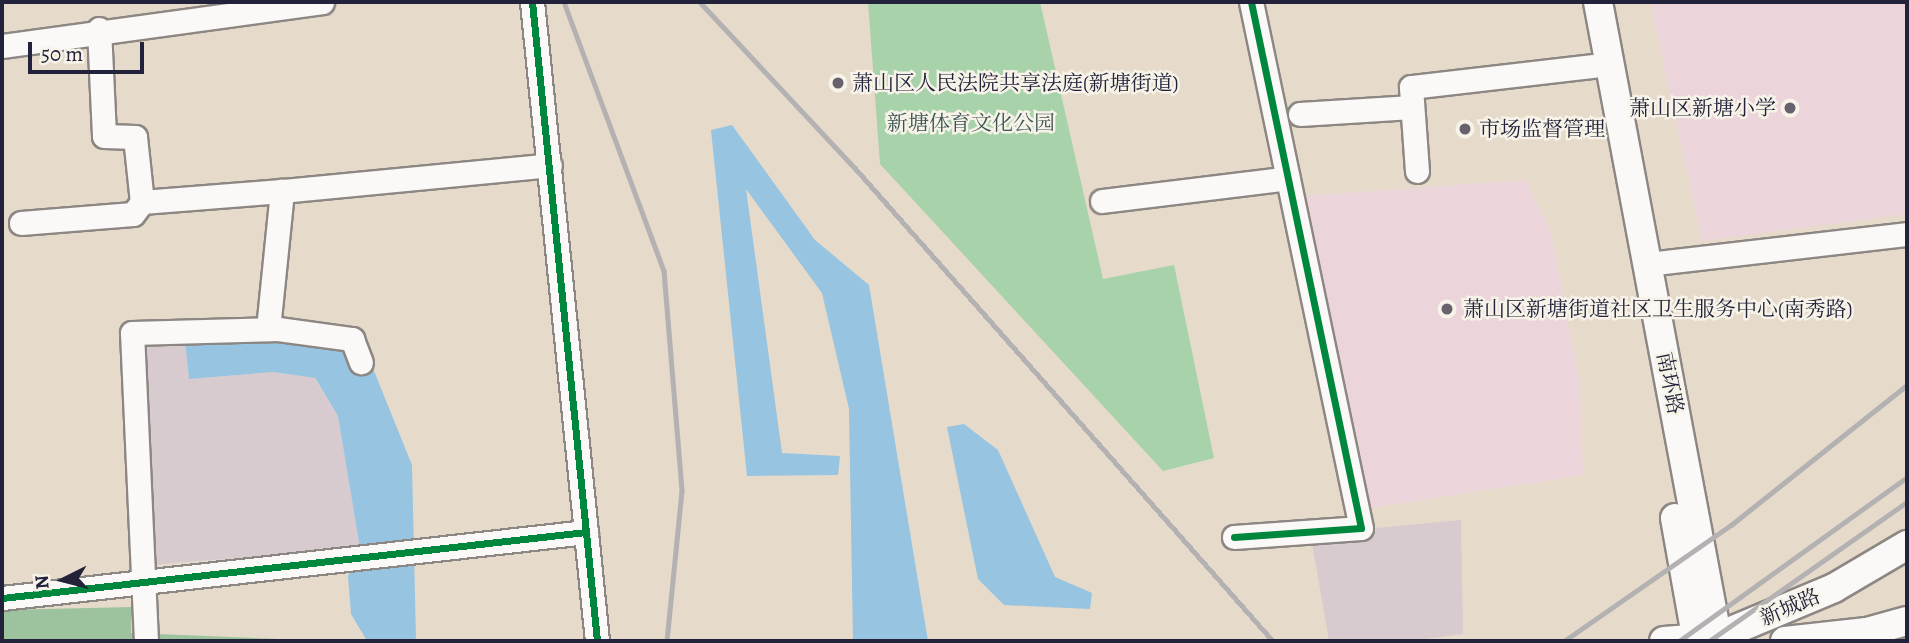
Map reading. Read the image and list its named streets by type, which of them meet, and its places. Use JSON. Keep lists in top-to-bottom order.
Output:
{
  "streets": {
    "main road": ["南环路", "新城路"]
  },
  "crossings": [
    ["南环路", "新城路"]
  ],
  "parks": ["新塘体育文化公园"],
  "places": [
    "萧山区人民法院共享法庭(新塘街道)",
    "萧山区新塘小学",
    "市场监督管理",
    "萧山区新塘街道社区卫生服务中心(南秀路)"
  ],
  "scale_bar": "50 m",
  "north": "left"
}
